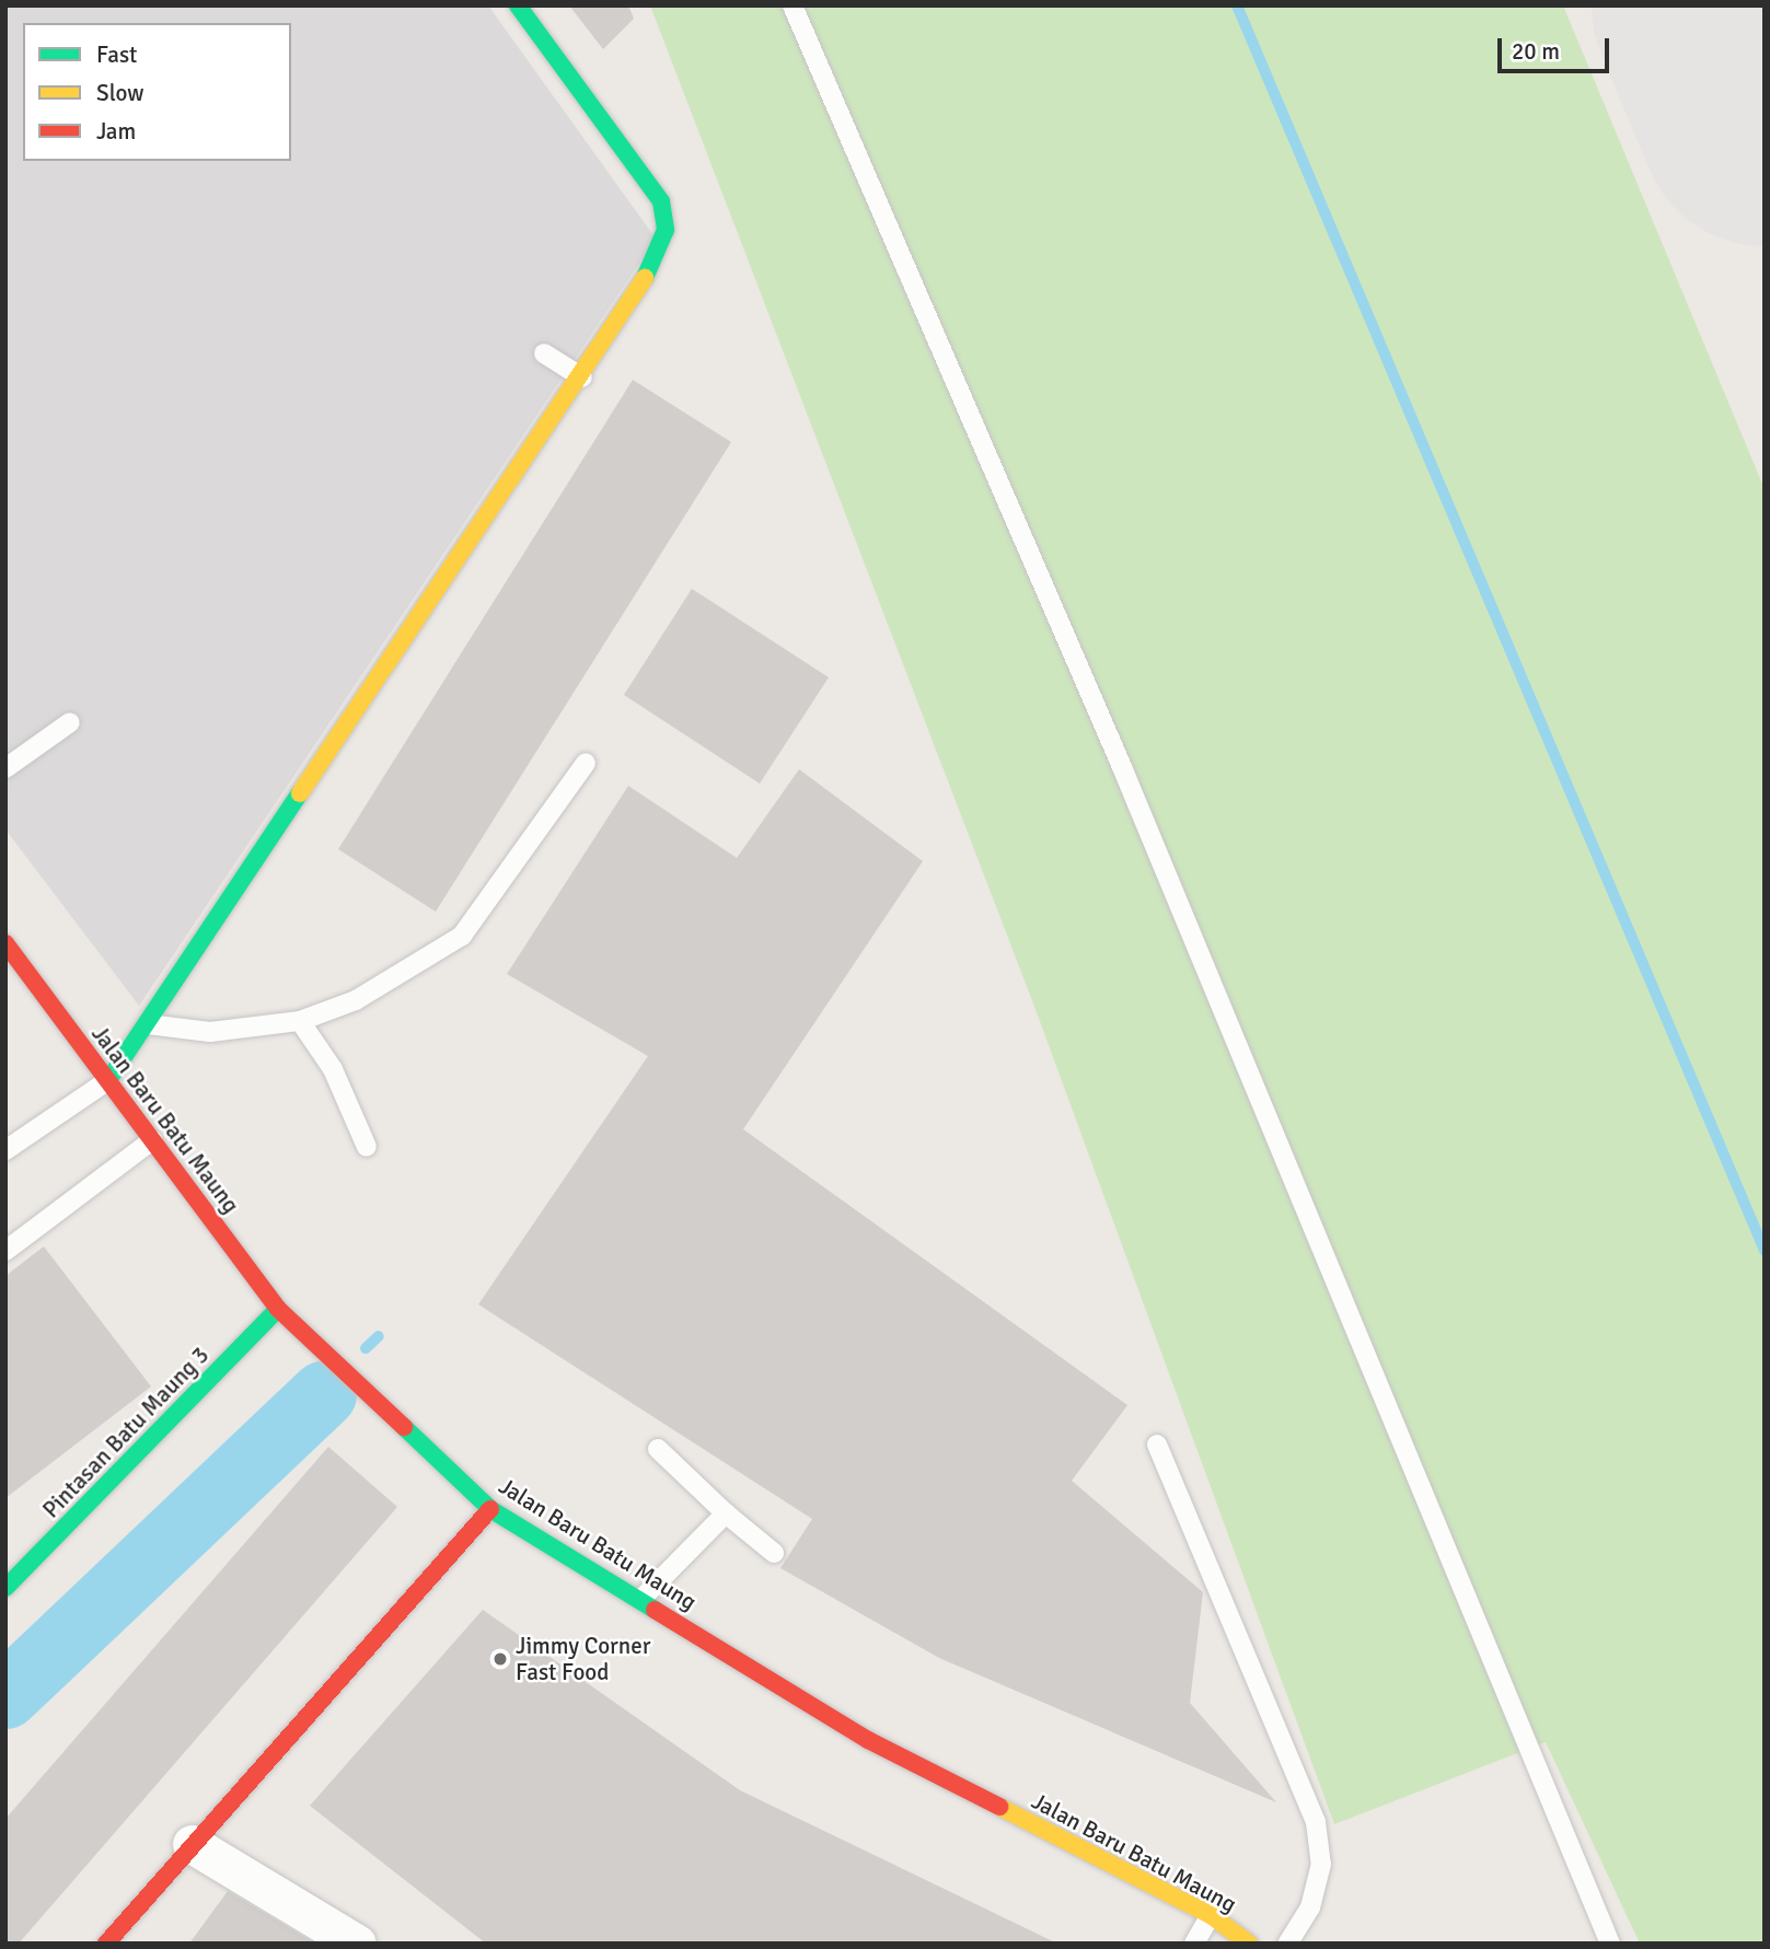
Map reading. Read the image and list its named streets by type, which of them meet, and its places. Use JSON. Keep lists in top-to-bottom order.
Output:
{
  "streets": {
    "street": ["Jalan Baru Batu Maung", "Pintasan Batu Maung 3"]
  },
  "crossings": [
    ["Jalan Baru Batu Maung", "Pintasan Batu Maung 3"]
  ],
  "places": ["Jimmy Corner Fast Food"],
  "legend": ["Fast", "Slow", "Jam"],
  "scale_bar": "20 m"
}
